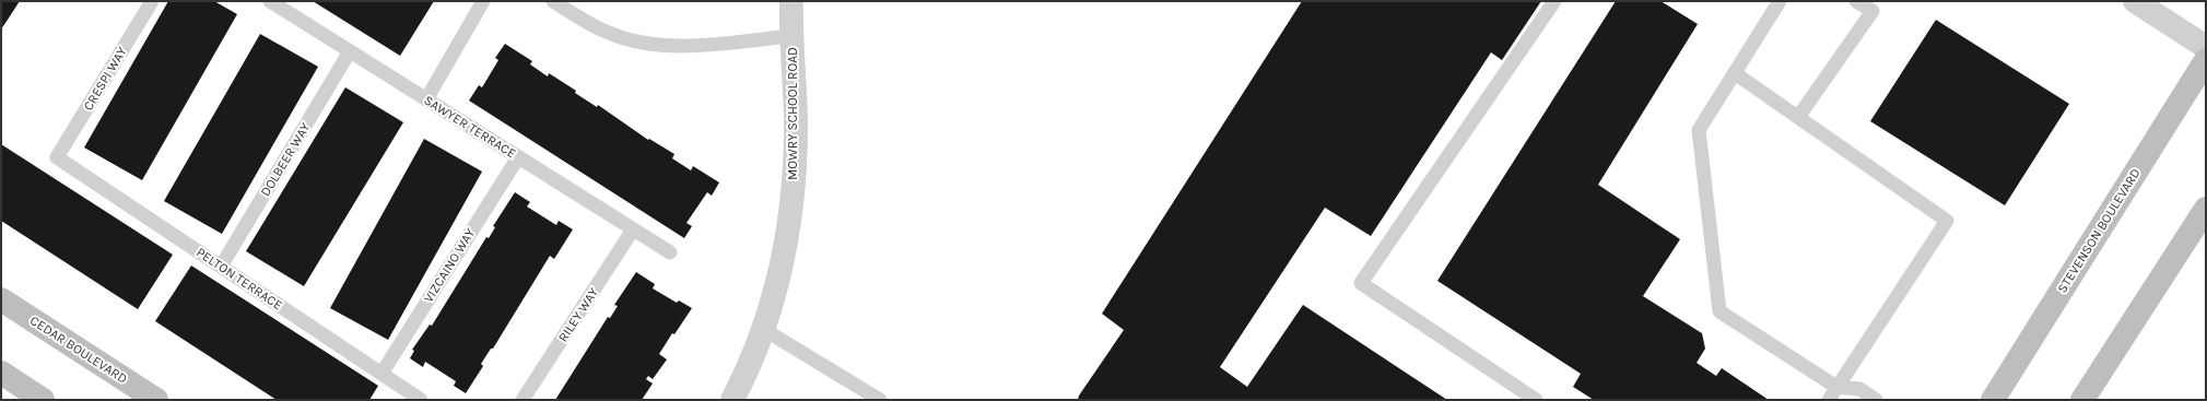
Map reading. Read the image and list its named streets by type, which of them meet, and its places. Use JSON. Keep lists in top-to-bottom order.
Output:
{
  "streets": {
    "main road": ["STEVENSON BOULEVARD", "CEDAR BOULEVARD"],
    "street": ["MOWRY SCHOOL ROAD"],
    "lane": [
      "CRESPI WAY",
      "SAWYER TERRACE",
      "DOLBEER WAY",
      "VIZCAINO WAY",
      "PELTON TERRACE",
      "RILEY WAY"
    ]
  },
  "crossings": [
    ["CRESPI WAY", "PELTON TERRACE"],
    ["SAWYER TERRACE", "DOLBEER WAY"],
    ["SAWYER TERRACE", "VIZCAINO WAY"],
    ["SAWYER TERRACE", "RILEY WAY"],
    ["DOLBEER WAY", "PELTON TERRACE"],
    ["VIZCAINO WAY", "PELTON TERRACE"]
  ]
}
